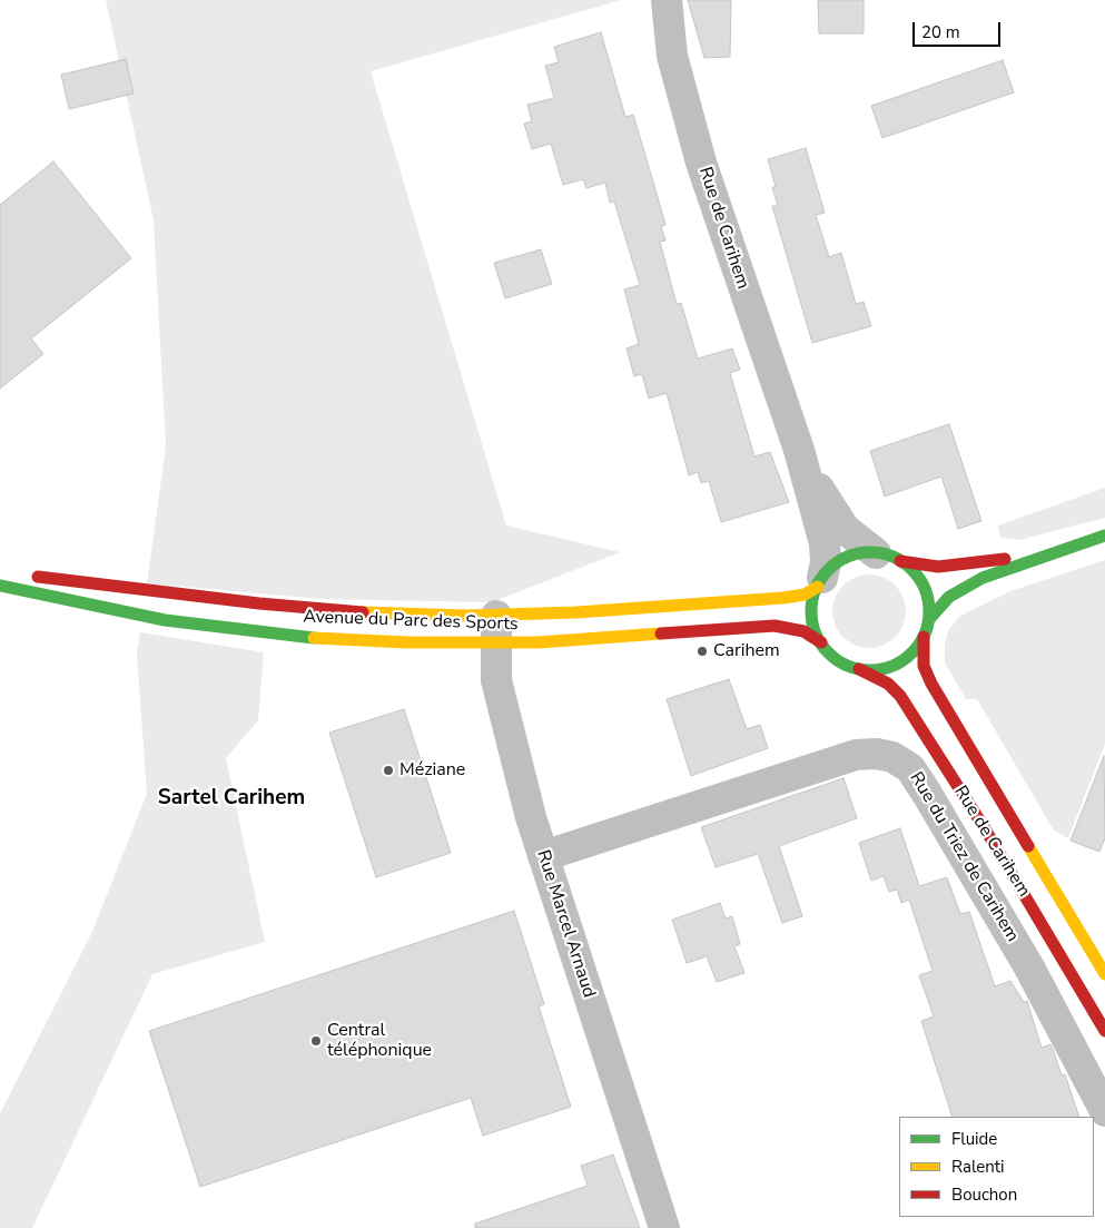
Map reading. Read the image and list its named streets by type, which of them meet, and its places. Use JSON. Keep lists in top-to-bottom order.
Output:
{
  "streets": {
    "main road": ["Rue de Carihem", "Avenue du Parc des Sports"],
    "street": ["Rue du Triez de Carihem", "Rue Marcel Arnaud"]
  },
  "crossings": [
    ["Rue de Carihem", "Avenue du Parc des Sports"],
    ["Avenue du Parc des Sports", "Rue Marcel Arnaud"],
    ["Rue du Triez de Carihem", "Rue Marcel Arnaud"]
  ],
  "districts": ["Sartel Carihem"],
  "places": ["Carihem", "Méziane", "Central téléphonique"],
  "legend": ["Fluide", "Ralenti", "Bouchon"],
  "scale_bar": "20 m"
}
